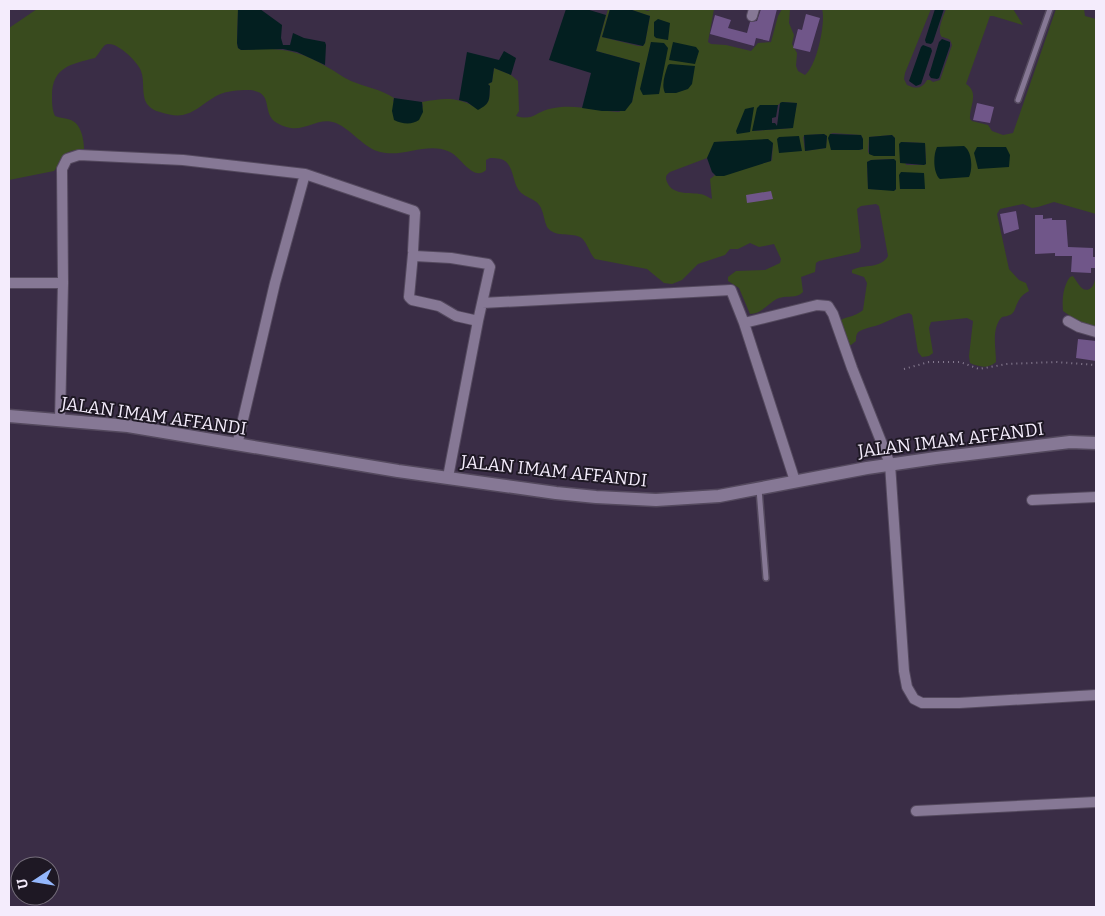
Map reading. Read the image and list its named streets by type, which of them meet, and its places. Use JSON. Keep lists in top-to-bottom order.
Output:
{
  "streets": {
    "street": ["JALAN IMAM AFFANDI"]
  },
  "north": "left"
}
